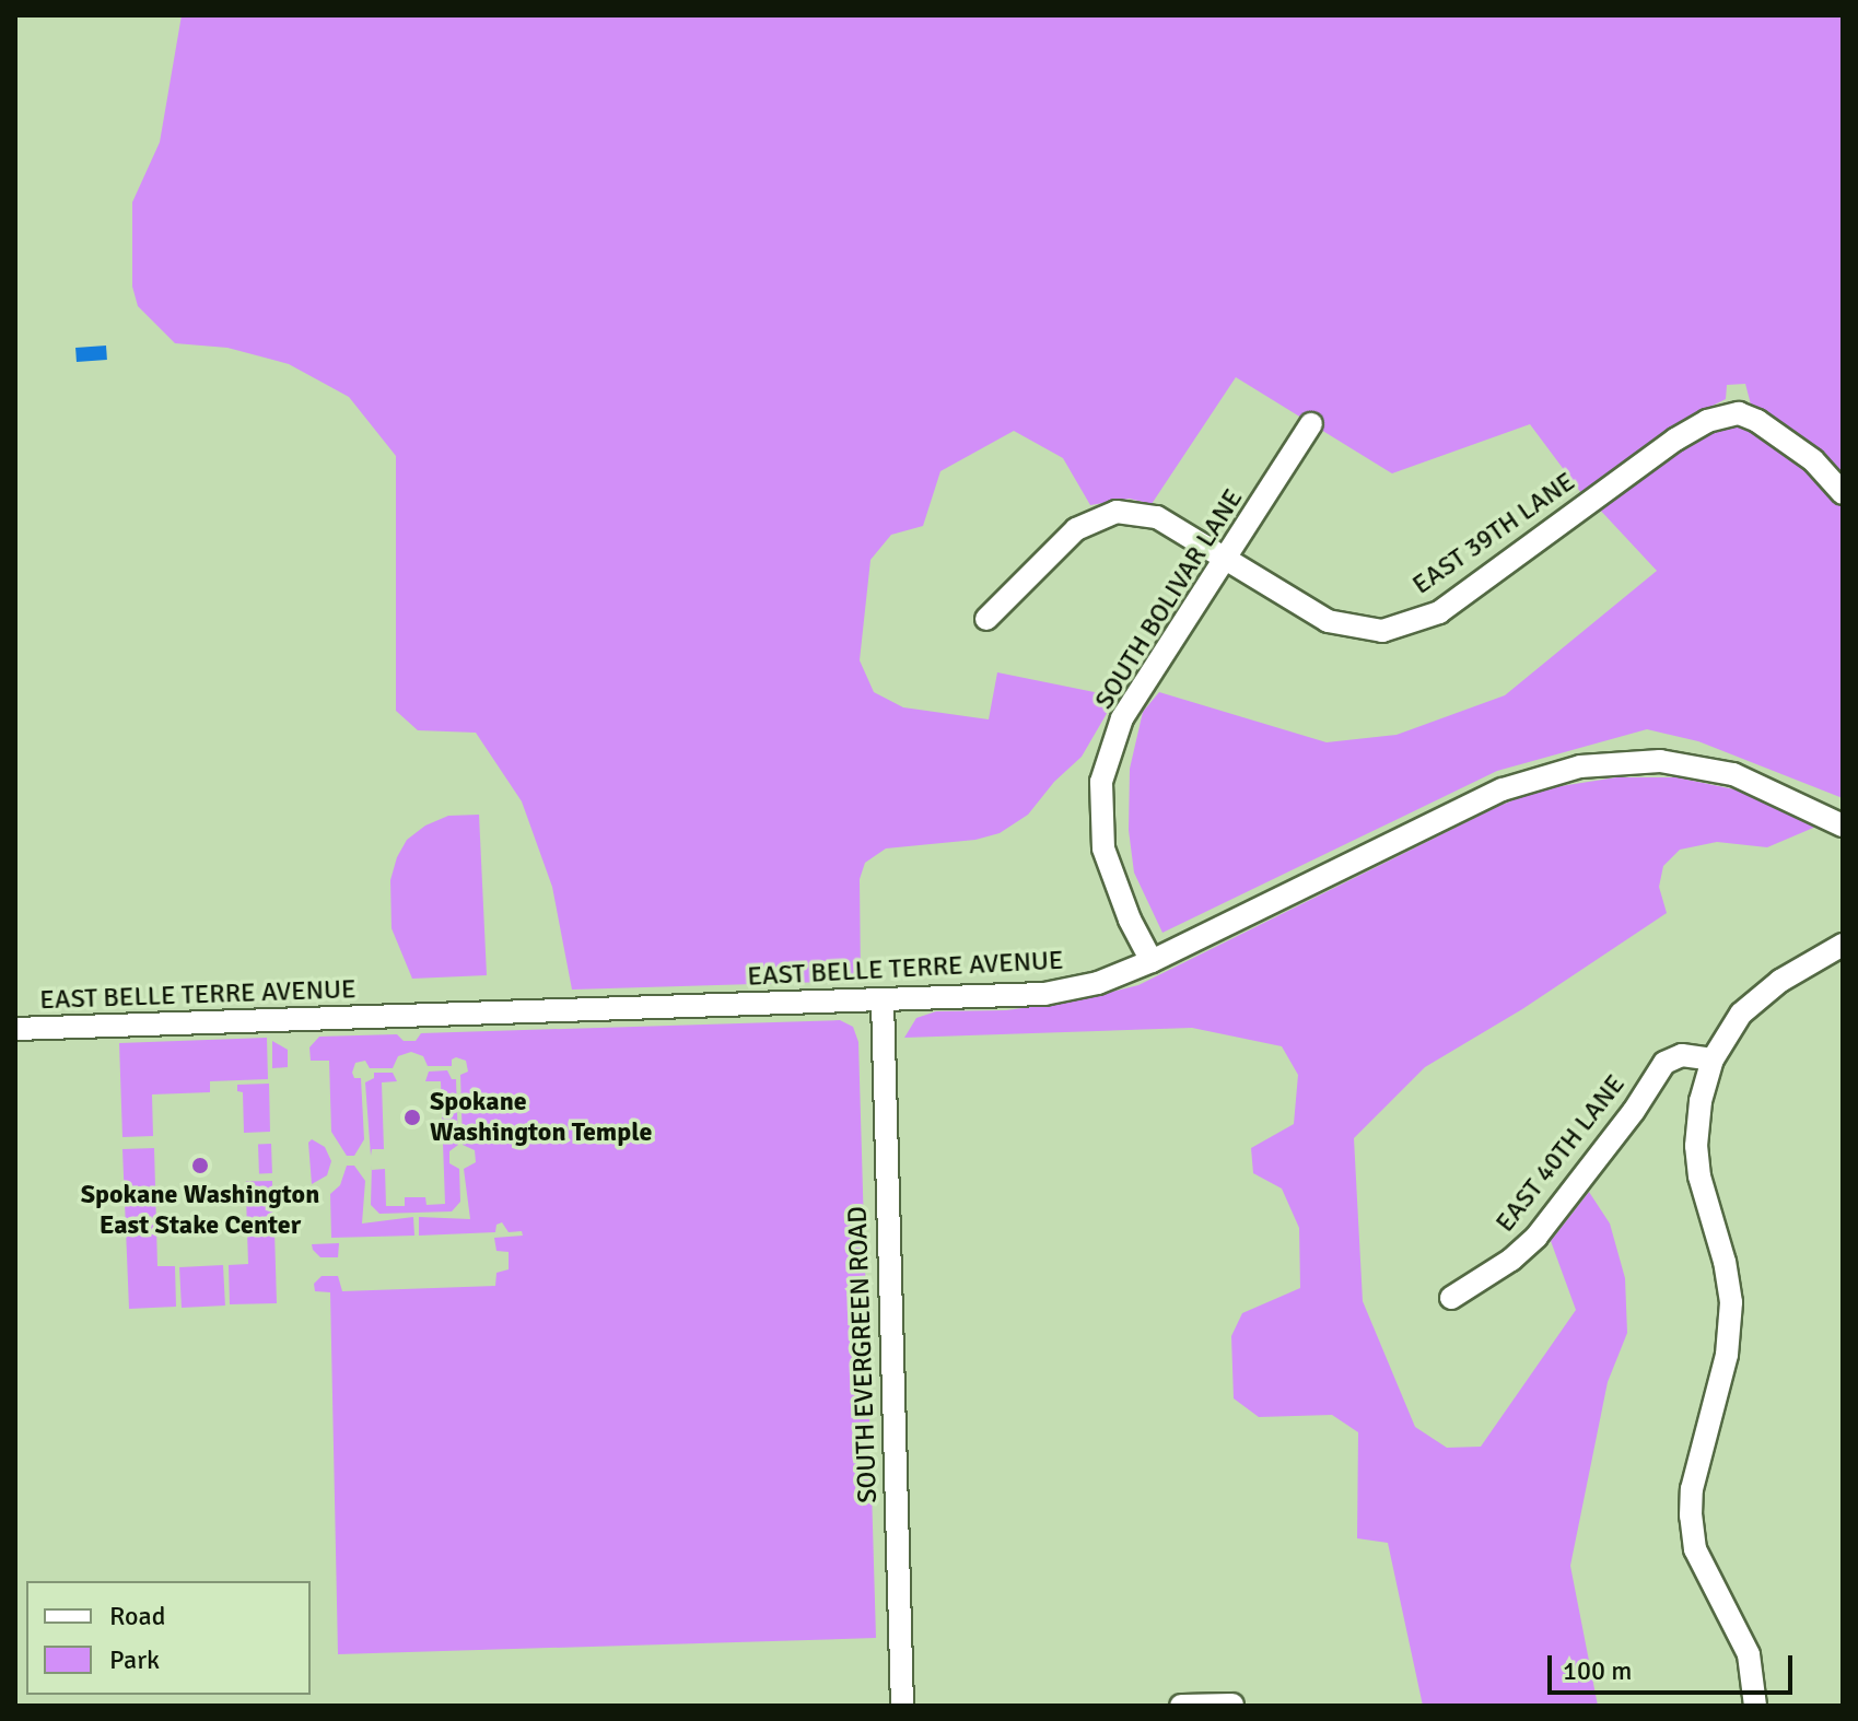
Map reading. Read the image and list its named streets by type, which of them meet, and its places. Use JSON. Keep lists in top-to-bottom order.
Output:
{
  "streets": {
    "street": [
      "EAST 39TH LANE",
      "SOUTH BOLIVAR LANE",
      "EAST BELLE TERRE AVENUE",
      "EAST 40TH LANE",
      "SOUTH EVERGREEN ROAD"
    ]
  },
  "crossings": [
    ["EAST 39TH LANE", "SOUTH BOLIVAR LANE"],
    ["SOUTH BOLIVAR LANE", "EAST BELLE TERRE AVENUE"],
    ["EAST BELLE TERRE AVENUE", "SOUTH EVERGREEN ROAD"]
  ],
  "places": ["Spokane Washington Temple", "Spokane Washington East Stake Center"],
  "legend": ["Road", "Park"],
  "scale_bar": "100 m"
}
